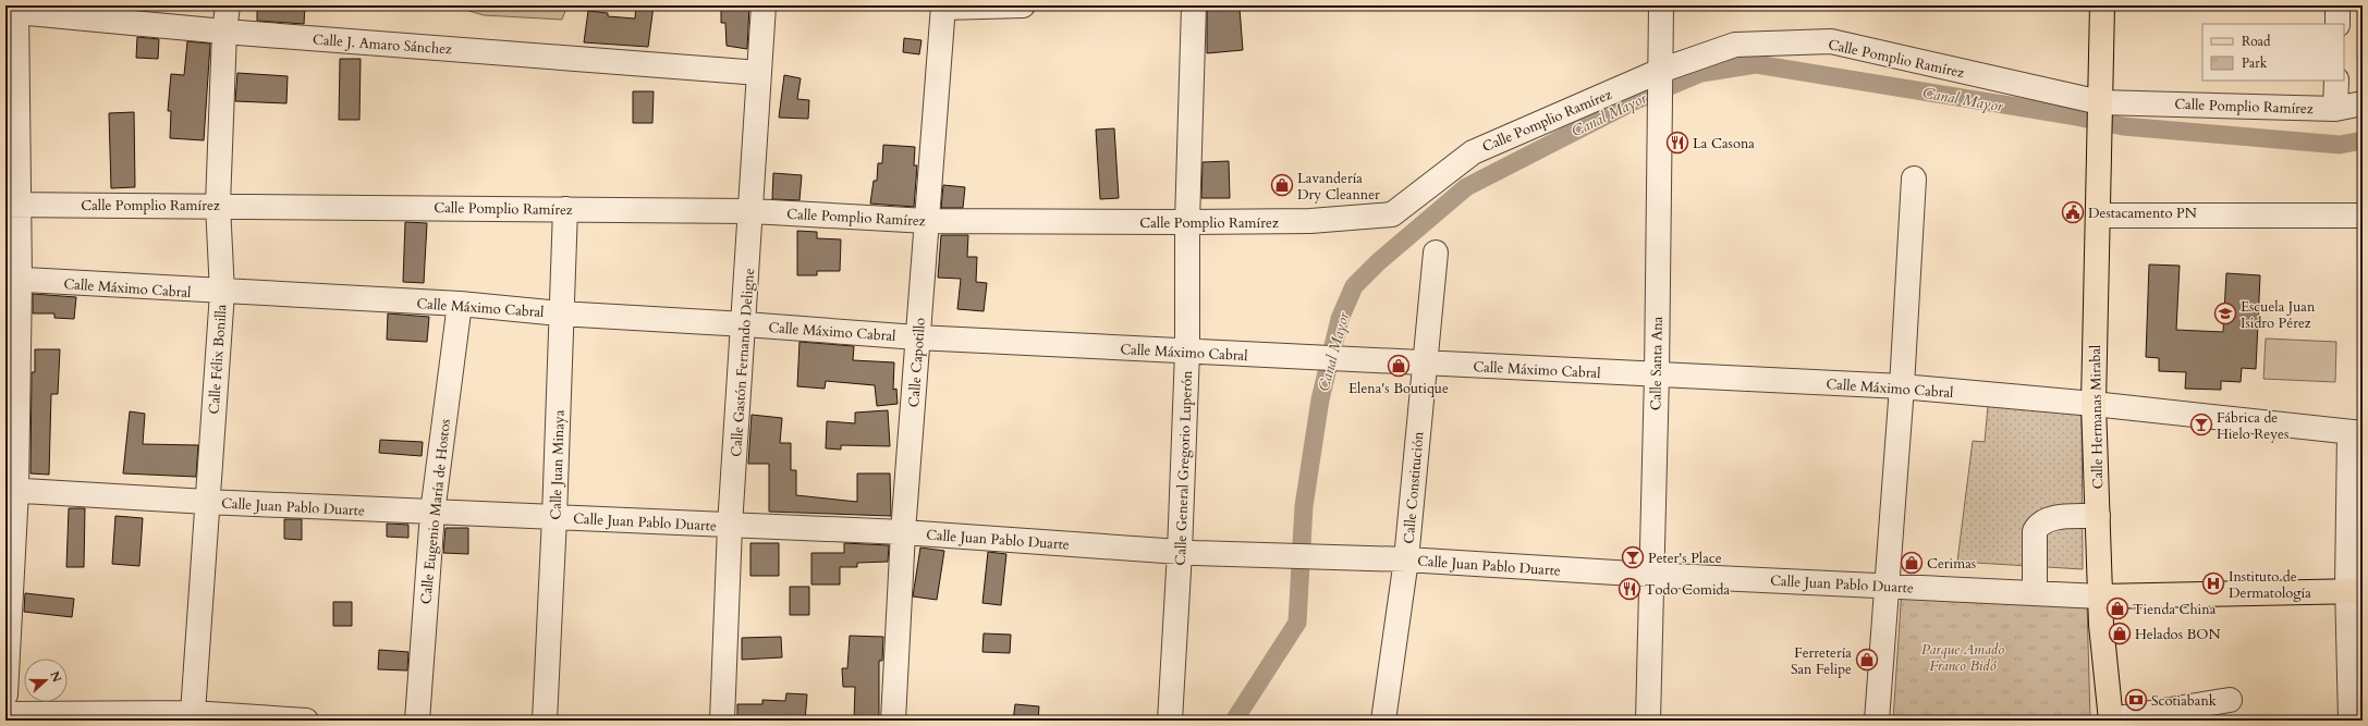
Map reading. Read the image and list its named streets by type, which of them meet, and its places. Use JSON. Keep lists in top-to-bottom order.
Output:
{
  "streets": {
    "main road": ["Calle Hermanas Mirabal", "Calle Juan Pablo Duarte"],
    "street": [
      "Calle J. Amaro Sánchez",
      "Calle Pomplio Ramírez",
      "Calle Máximo Cabral",
      "Calle Félix Bonilla",
      "Calle Gastón Fernando Deligne",
      "Calle Capotillo",
      "Calle Santa Ana",
      "Calle Juan Minaya",
      "Calle General Gregorio Luperón",
      "Calle Constitución",
      "Calle Eugenio María de Hostos"
    ]
  },
  "crossings": [
    ["Calle J. Amaro Sánchez", "Calle Félix Bonilla"],
    ["Calle J. Amaro Sánchez", "Calle Gastón Fernando Deligne"],
    ["Calle Pomplio Ramírez", "Calle Félix Bonilla"],
    ["Calle Pomplio Ramírez", "Calle Gastón Fernando Deligne"],
    ["Calle Pomplio Ramírez", "Calle Capotillo"],
    ["Calle Pomplio Ramírez", "Calle Santa Ana"],
    ["Calle Pomplio Ramírez", "Calle Hermanas Mirabal"],
    ["Calle Pomplio Ramírez", "Calle Juan Minaya"],
    ["Calle Pomplio Ramírez", "Calle General Gregorio Luperón"],
    ["Calle Máximo Cabral", "Calle Félix Bonilla"],
    ["Calle Máximo Cabral", "Calle Gastón Fernando Deligne"],
    ["Calle Máximo Cabral", "Calle Capotillo"],
    ["Calle Máximo Cabral", "Calle Santa Ana"],
    ["Calle Máximo Cabral", "Calle Hermanas Mirabal"],
    ["Calle Máximo Cabral", "Calle Juan Minaya"],
    ["Calle Máximo Cabral", "Calle General Gregorio Luperón"],
    ["Calle Máximo Cabral", "Calle Constitución"],
    ["Calle Máximo Cabral", "Calle Eugenio María de Hostos"],
    ["Calle Félix Bonilla", "Calle Juan Pablo Duarte"],
    ["Calle Gastón Fernando Deligne", "Calle Juan Pablo Duarte"],
    ["Calle Capotillo", "Calle Juan Pablo Duarte"],
    ["Calle Santa Ana", "Calle Juan Pablo Duarte"],
    ["Calle Hermanas Mirabal", "Calle Juan Pablo Duarte"],
    ["Calle Juan Minaya", "Calle Juan Pablo Duarte"],
    ["Calle General Gregorio Luperón", "Calle Juan Pablo Duarte"],
    ["Calle Constitución", "Calle Juan Pablo Duarte"],
    ["Calle Juan Pablo Duarte", "Calle Eugenio María de Hostos"]
  ],
  "water": ["Canal Mayor"],
  "parks": ["Parque Amado Franco Bidó"],
  "places": {
    "restaurant": ["La Casona", "Todo Comida"],
    "shop": [
      "Lavandería Dry Cleanner",
      "Elena's Boutique",
      "Cerimas",
      "Tienda China",
      "Helados BON",
      "Ferretería San Felipe"
    ],
    "public building": ["Destacamento PN"],
    "school or university": ["Escuela Juan Isidro Pérez"],
    "bar": ["Fábrica de Hielo Reyes", "Peter's Place"],
    "hospital": ["Instituto de Dermatología"],
    "bank": ["Scotiabank"]
  },
  "legend": ["Road", "Park"],
  "north": "right"
}
